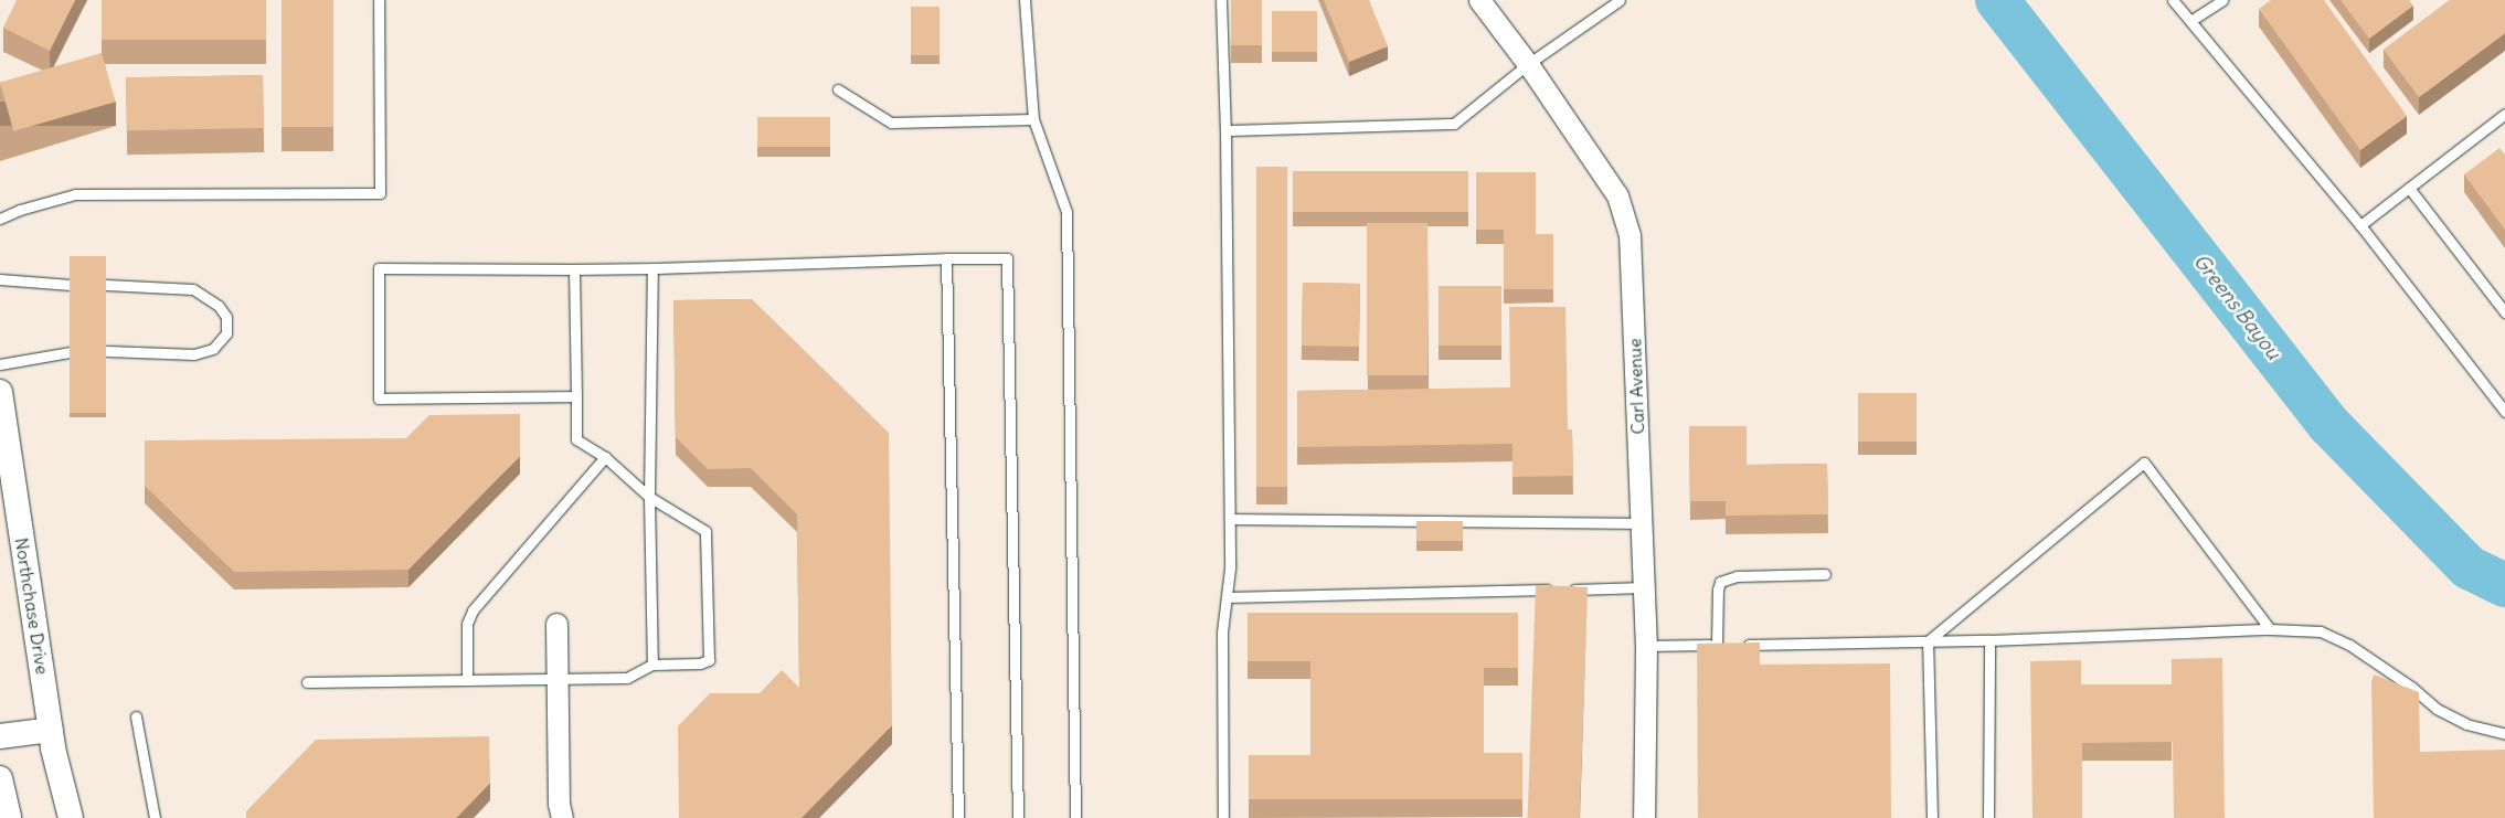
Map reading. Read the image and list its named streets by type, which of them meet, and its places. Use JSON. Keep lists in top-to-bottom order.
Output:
{
  "streets": {
    "street": ["Carl Avenue", "Northchase Drive"]
  },
  "water": ["Greens Bayou"]
}
